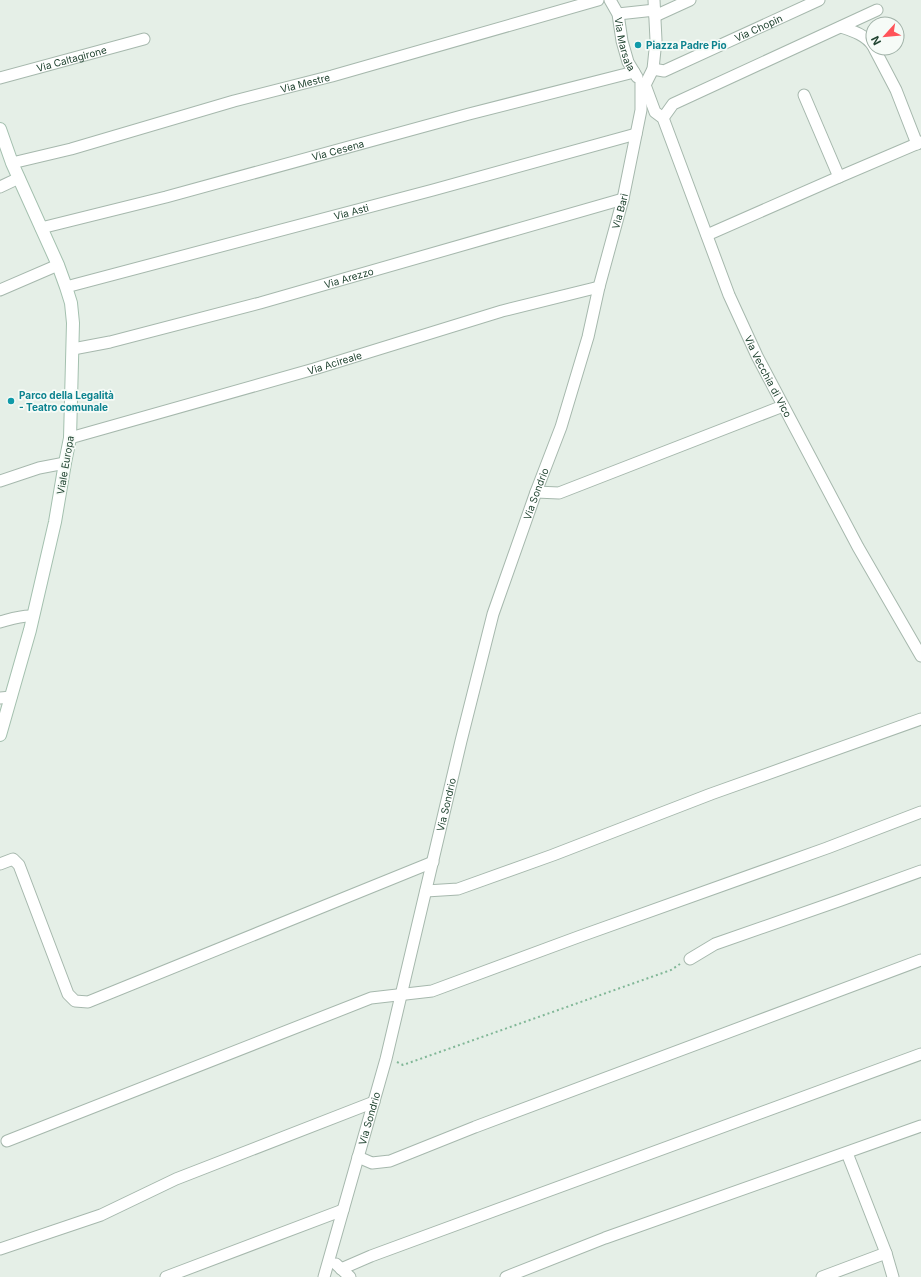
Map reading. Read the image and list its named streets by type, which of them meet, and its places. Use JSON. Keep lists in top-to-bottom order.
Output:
{
  "streets": {
    "street": [
      "Via Chopin",
      "Via Marsala",
      "Via Caltagirone",
      "Via Mestre",
      "Via Cesena",
      "Via Bari",
      "Via Asti",
      "Via Arezzo",
      "Via Acireale",
      "Via Vecchia di Vico",
      "Viale Europa",
      "Via Sondrio"
    ]
  },
  "crossings": [
    ["Via Chopin", "Via Bari"],
    ["Via Marsala", "Via Cesena"],
    ["Via Marsala", "Via Bari"],
    ["Via Marsala", "Via Vecchia di Vico"],
    ["Via Mestre", "Viale Europa"],
    ["Via Cesena", "Viale Europa"],
    ["Via Bari", "Via Asti"],
    ["Via Bari", "Via Arezzo"],
    ["Via Bari", "Via Acireale"],
    ["Via Bari", "Via Vecchia di Vico"],
    ["Via Bari", "Via Sondrio"],
    ["Via Asti", "Viale Europa"],
    ["Via Arezzo", "Viale Europa"],
    ["Via Acireale", "Viale Europa"]
  ],
  "places": ["Piazza Padre Pio", "Parco della Legalità - Teatro comunale"],
  "north": "bottom left"
}
